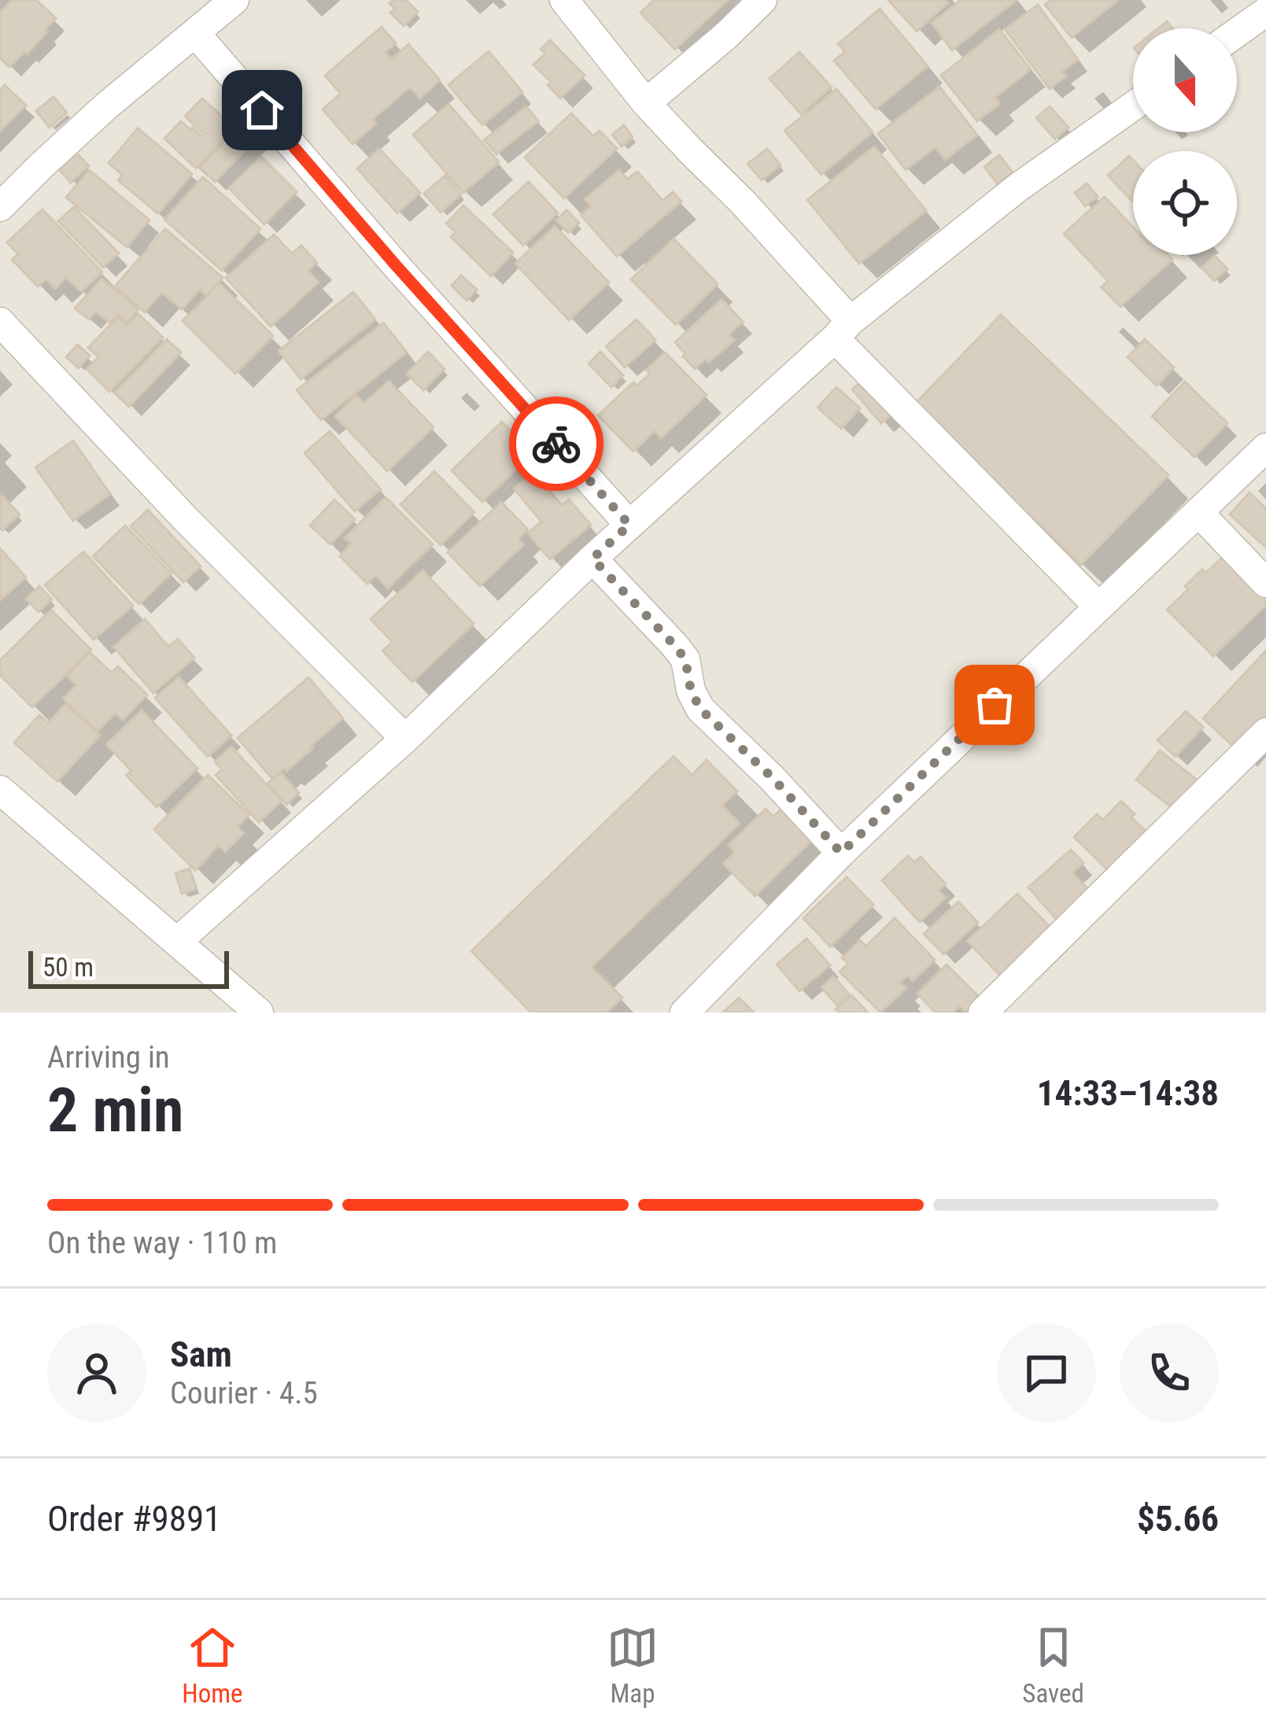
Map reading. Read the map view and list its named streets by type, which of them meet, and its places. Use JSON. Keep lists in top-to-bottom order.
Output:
{
  "scale_bar": "50 m",
  "north": "bottom",
  "page": {
    "scale": "50 m",
    "heading": ["2 min", "Arriving in", "14:33–14:38"],
    "panel": [
      "Sam",
      "Courier · 4.5",
      "Order #9891",
      "$5.66"
    ],
    "bar": "On the way · 110 m",
    "tabs": ["Home", "Map", "Saved"]
  }
}
